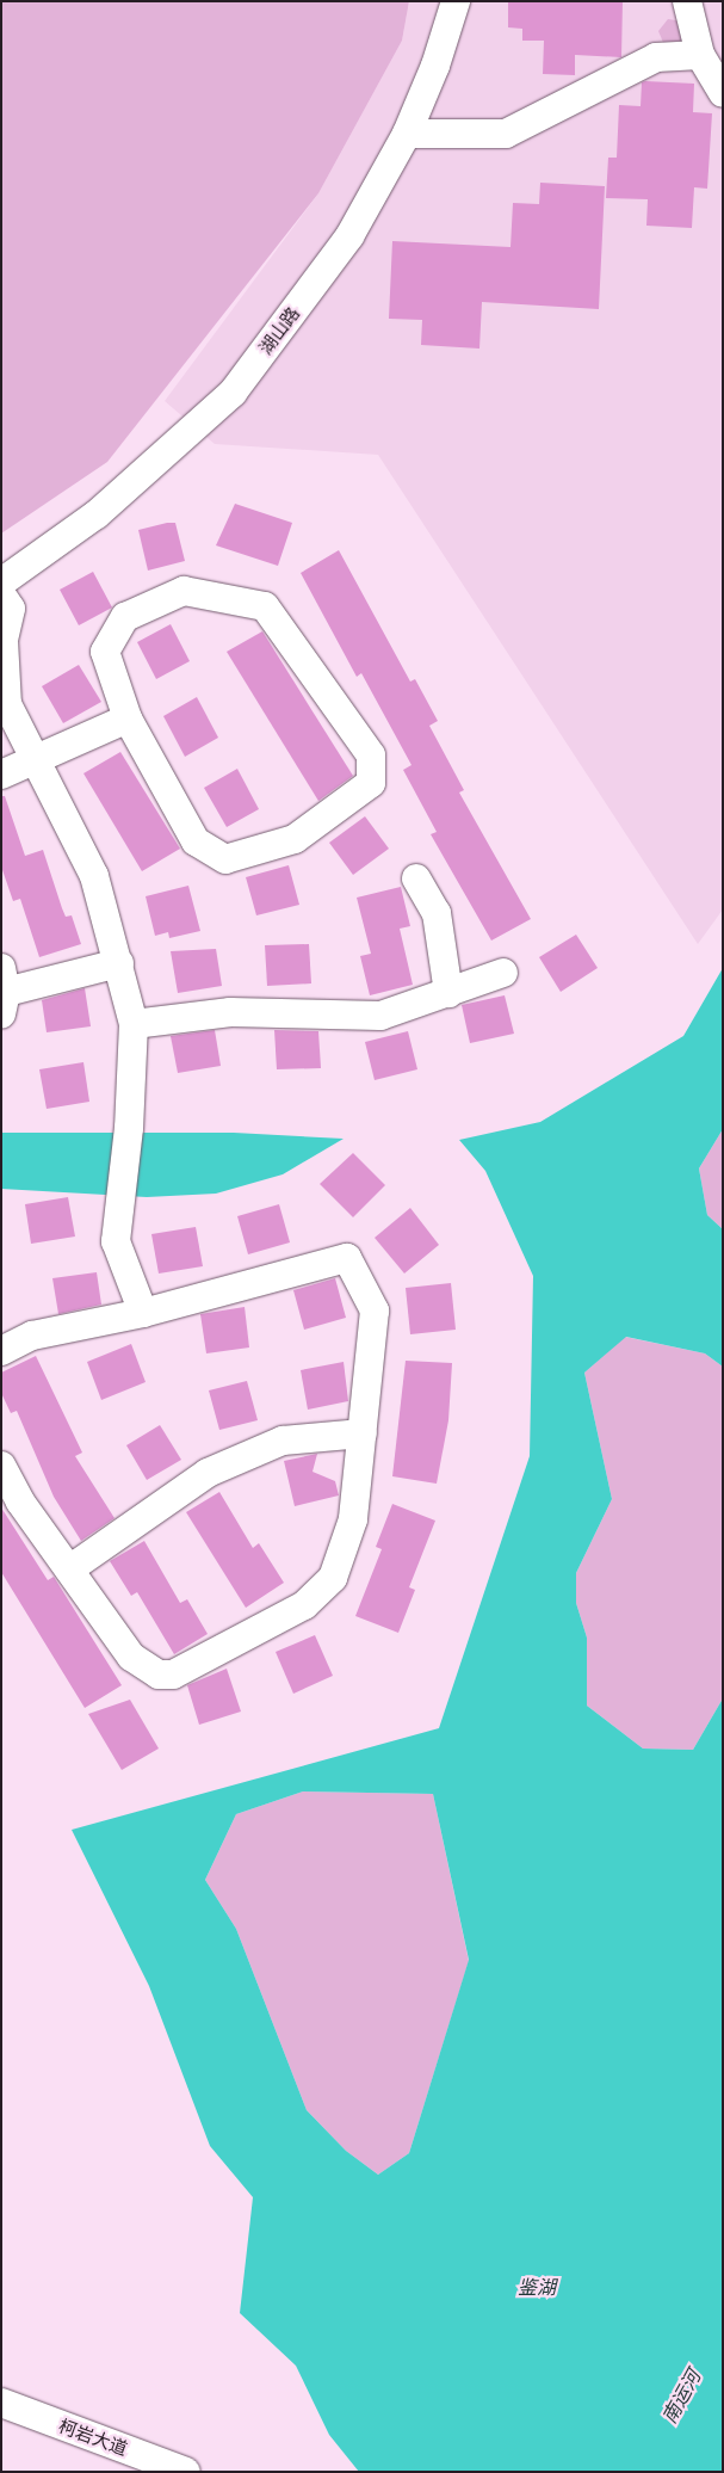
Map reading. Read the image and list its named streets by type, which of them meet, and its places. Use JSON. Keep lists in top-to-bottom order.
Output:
{
  "streets": {
    "street": ["湖山路", "柯岩大道"]
  },
  "water": ["鉴湖", "南运河"]
}
